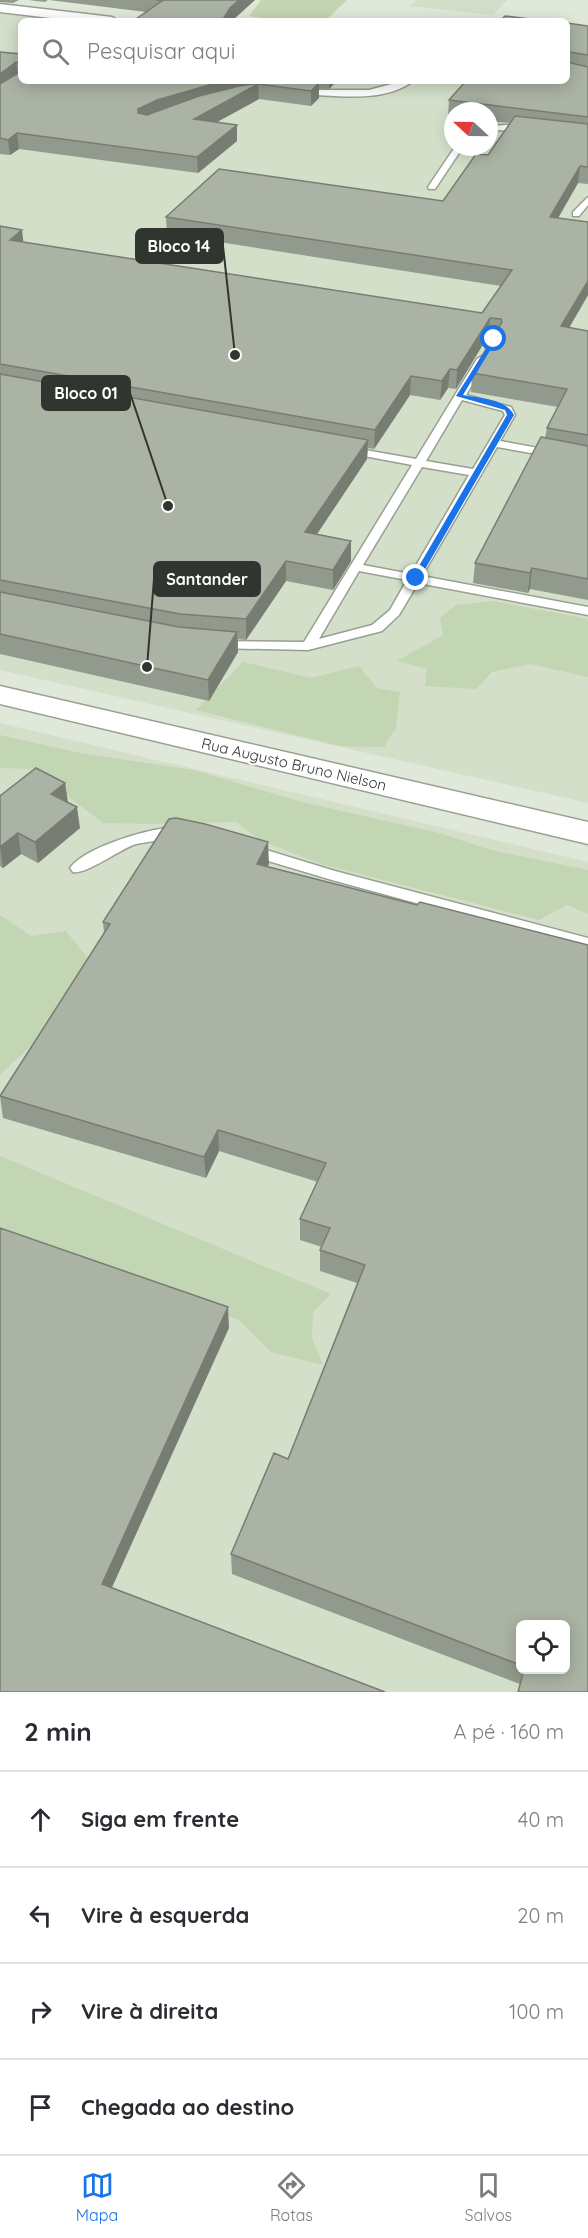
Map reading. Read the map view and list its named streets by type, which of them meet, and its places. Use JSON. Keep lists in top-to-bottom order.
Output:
{
  "streets": {
    "main road": ["Rua Augusto Bruno Nielson"]
  },
  "places": ["Bloco 14", "Bloco 01", "Santander"],
  "north": "left",
  "page": {
    "search": "Pesquisar aqui",
    "heading": ["2 min", "A pé · 160 m"],
    "list": [
      ["Siga em frente", "40 m"],
      ["Vire à esquerda", "20 m"],
      ["Vire à direita", "100 m"],
      "Chegada ao destino"
    ],
    "nav": ["Mapa", "Rotas", "Salvos"]
  }
}
